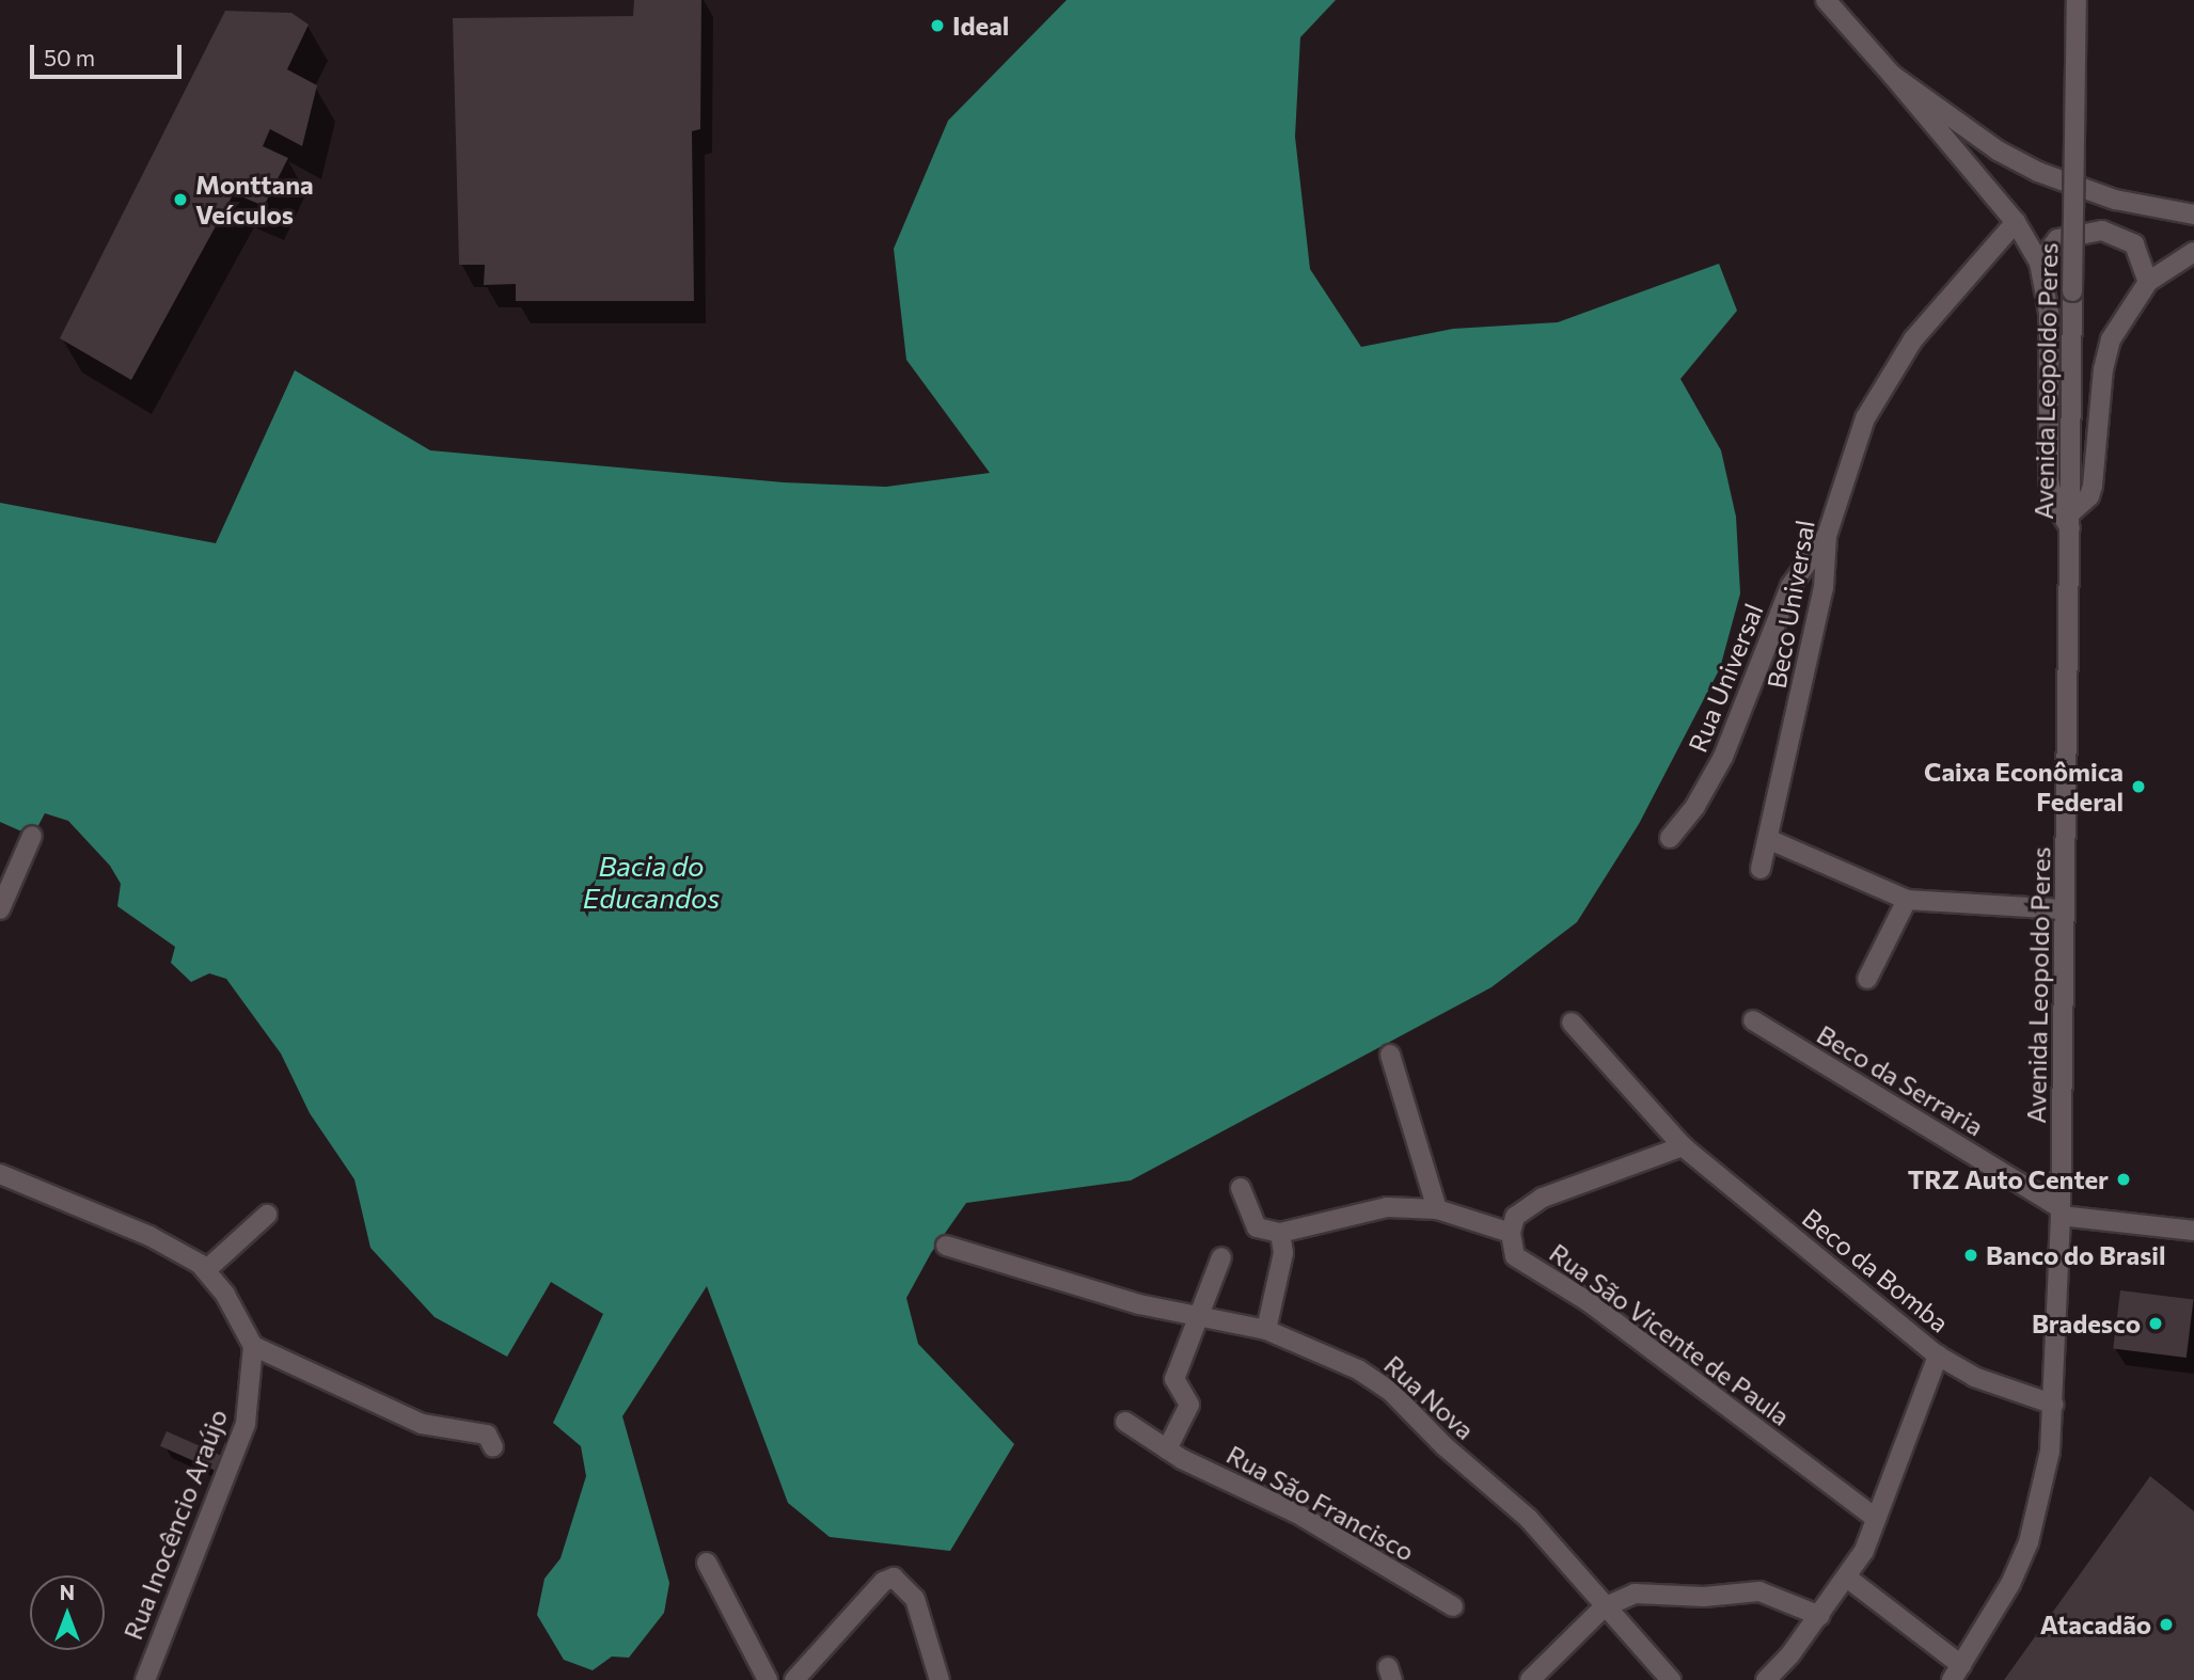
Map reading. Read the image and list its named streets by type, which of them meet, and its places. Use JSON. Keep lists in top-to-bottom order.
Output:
{
  "streets": {
    "street": [
      "Avenida Leopoldo Peres",
      "Beco Universal",
      "Rua Universal",
      "Beco da Serraria",
      "Beco da Bomba",
      "Rua São Vicente de Paula",
      "Rua Nova",
      "Rua São Francisco",
      "Rua Inocêncio Araújo"
    ]
  },
  "crossings": [
    ["Avenida Leopoldo Peres", "Beco da Serraria"],
    ["Avenida Leopoldo Peres", "Beco da Bomba"],
    ["Beco Universal", "Rua Universal"]
  ],
  "water": ["Bacia do Educandos"],
  "places": [
    "Ideal",
    "Monttana Veículos",
    "Caixa Econômica Federal",
    "TRZ Auto Center",
    "Banco do Brasil",
    "Bradesco",
    "Atacadão"
  ],
  "scale_bar": "50 m",
  "north": "top"
}
